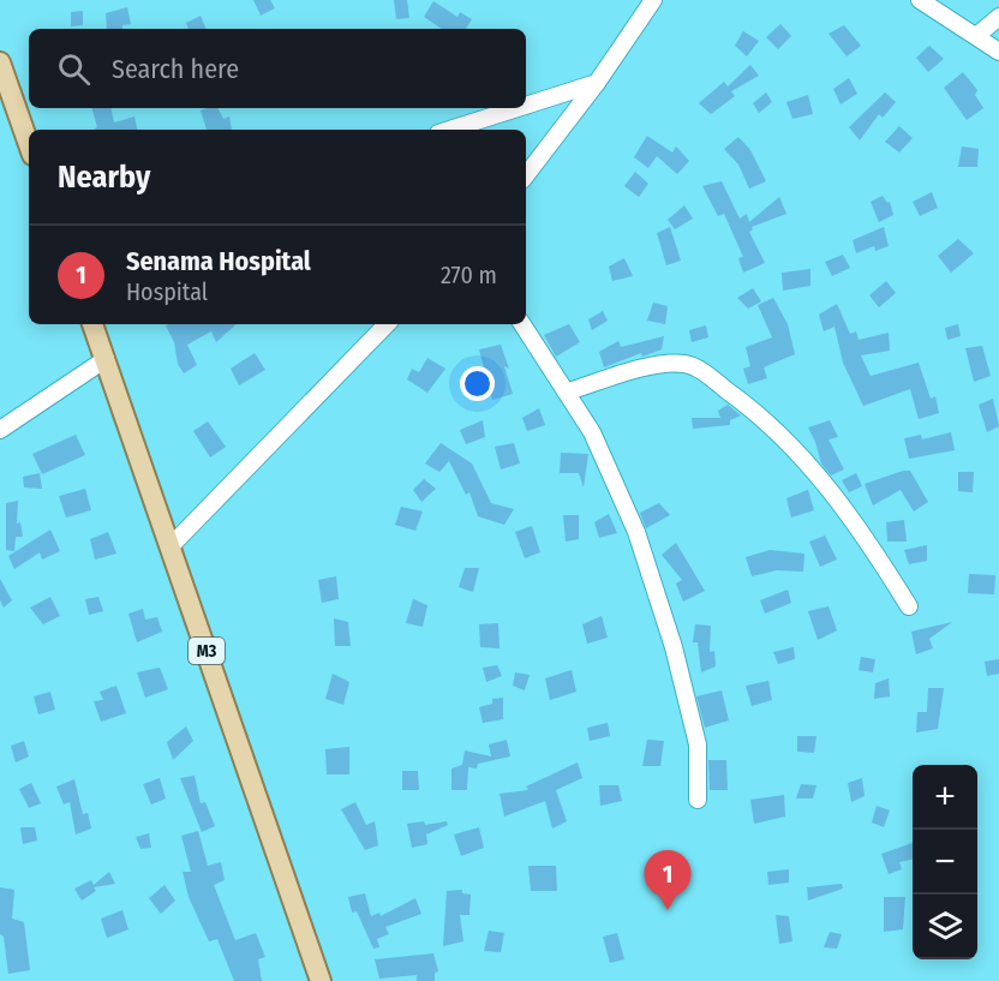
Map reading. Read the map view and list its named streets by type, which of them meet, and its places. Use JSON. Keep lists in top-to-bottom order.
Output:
{
  "streets": {
    "main road": ["M3"]
  },
  "page": {
    "search": "Search here",
    "heading": "Nearby",
    "list": [
      {
        "mark": "1",
        "name": "Senama Hospital",
        "note": "Hospital",
        "value": "270 m"
      }
    ],
    "map_buttons": ["+", "−"],
    "pins": "1"
  }
}
